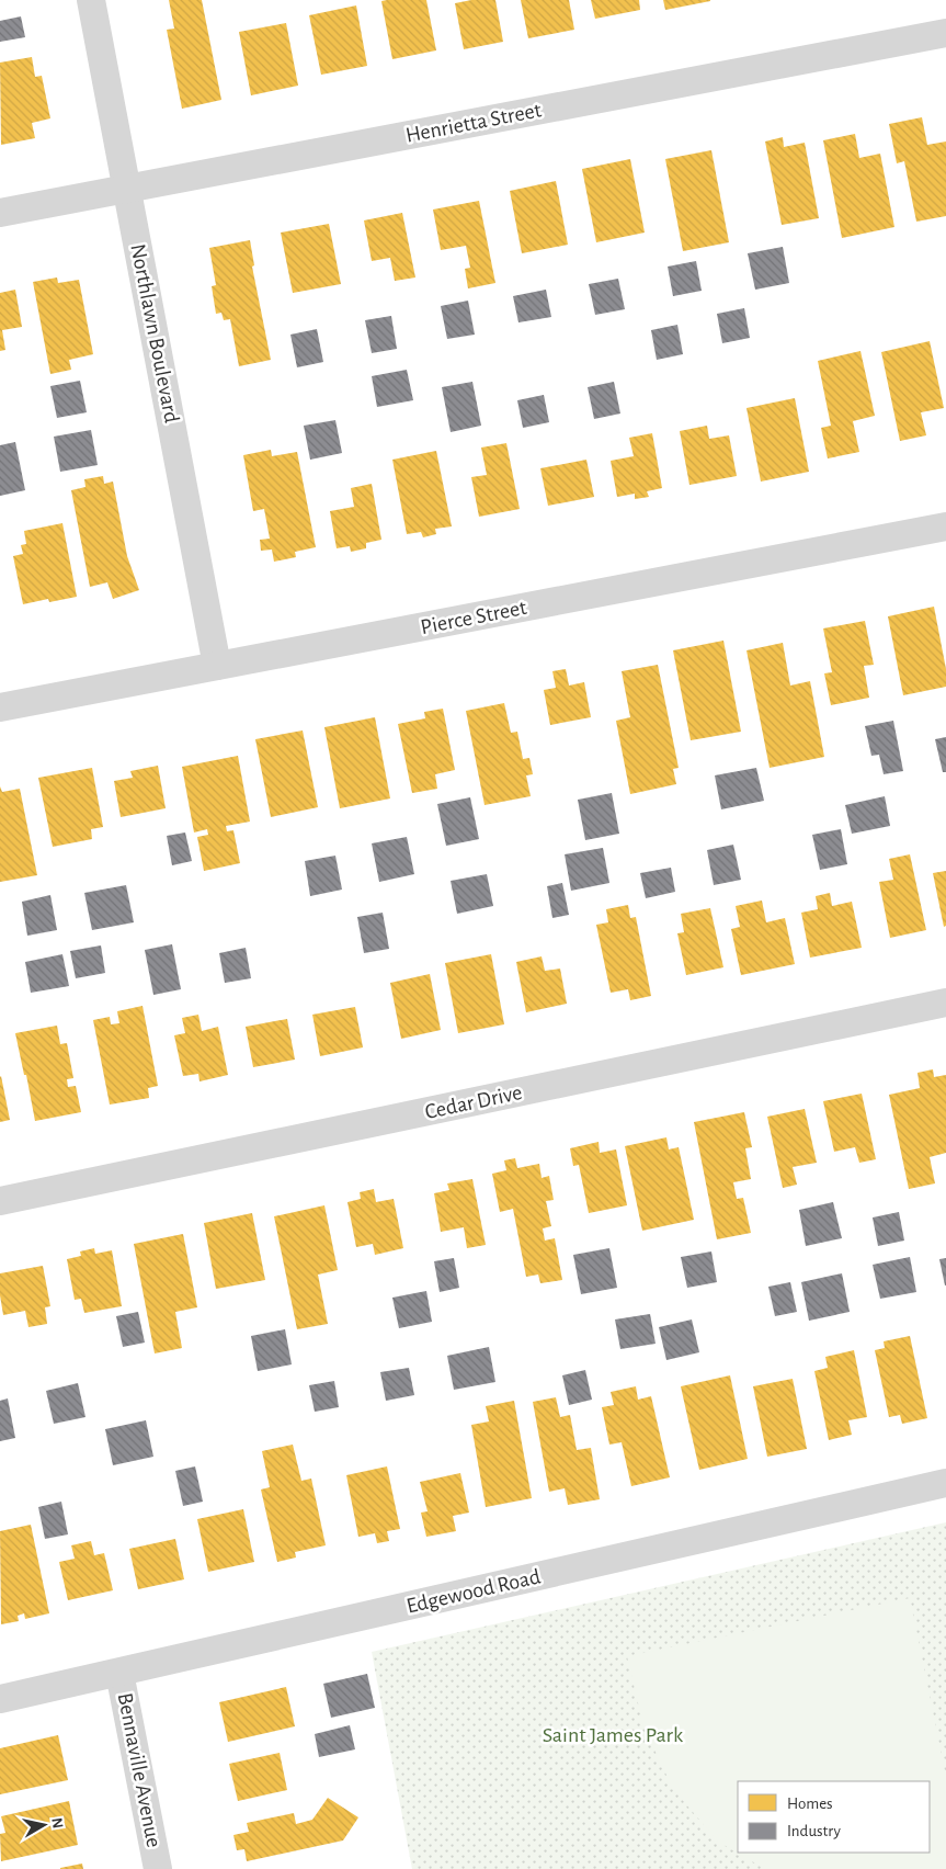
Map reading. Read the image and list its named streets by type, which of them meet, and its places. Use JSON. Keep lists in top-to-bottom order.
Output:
{
  "streets": {
    "street": [
      "Henrietta Street",
      "Northlawn Boulevard",
      "Pierce Street",
      "Cedar Drive",
      "Edgewood Road",
      "Bennaville Avenue"
    ]
  },
  "crossings": [
    ["Henrietta Street", "Northlawn Boulevard"],
    ["Northlawn Boulevard", "Pierce Street"],
    ["Edgewood Road", "Bennaville Avenue"]
  ],
  "parks": ["Saint James Park"],
  "legend": ["Homes", "Industry"],
  "north": "right"
}
